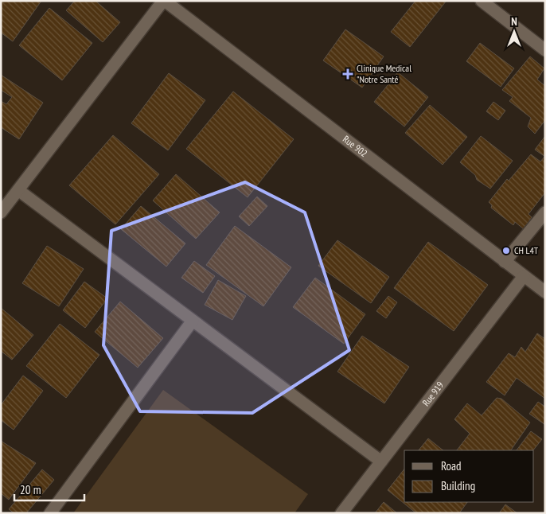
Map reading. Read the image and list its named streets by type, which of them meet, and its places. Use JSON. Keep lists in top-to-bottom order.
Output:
{
  "streets": {
    "street": ["Rue 902", "Rue 919"]
  },
  "crossings": [
    ["Rue 902", "Rue 919"]
  ],
  "places": {
    "health": ["Clinique Medical \"Notre Santé"],
    "other": ["CH L4T"]
  },
  "legend": ["Road", "Building"],
  "scale_bar": "20 m",
  "north": "top"
}
